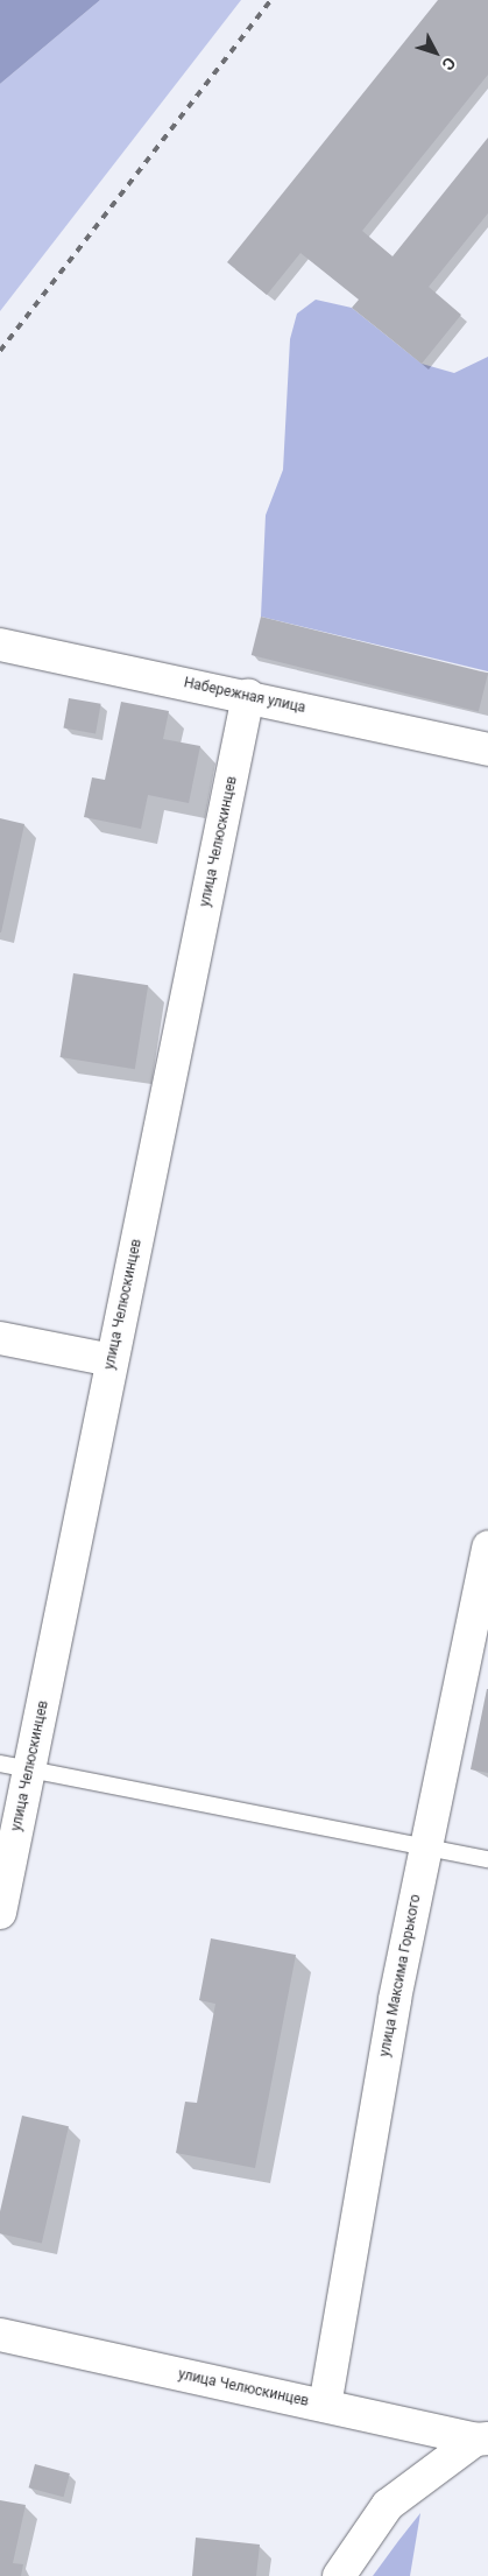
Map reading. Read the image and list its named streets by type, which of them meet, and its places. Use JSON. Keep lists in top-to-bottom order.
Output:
{
  "streets": {
    "street": ["Набережная улица", "улица Челюскинцев", "улица Максима Горького"]
  },
  "crossings": [
    ["Набережная улица", "улица Челюскинцев"],
    ["улица Челюскинцев", "улица Максима Горького"]
  ],
  "north": "bottom right"
}
